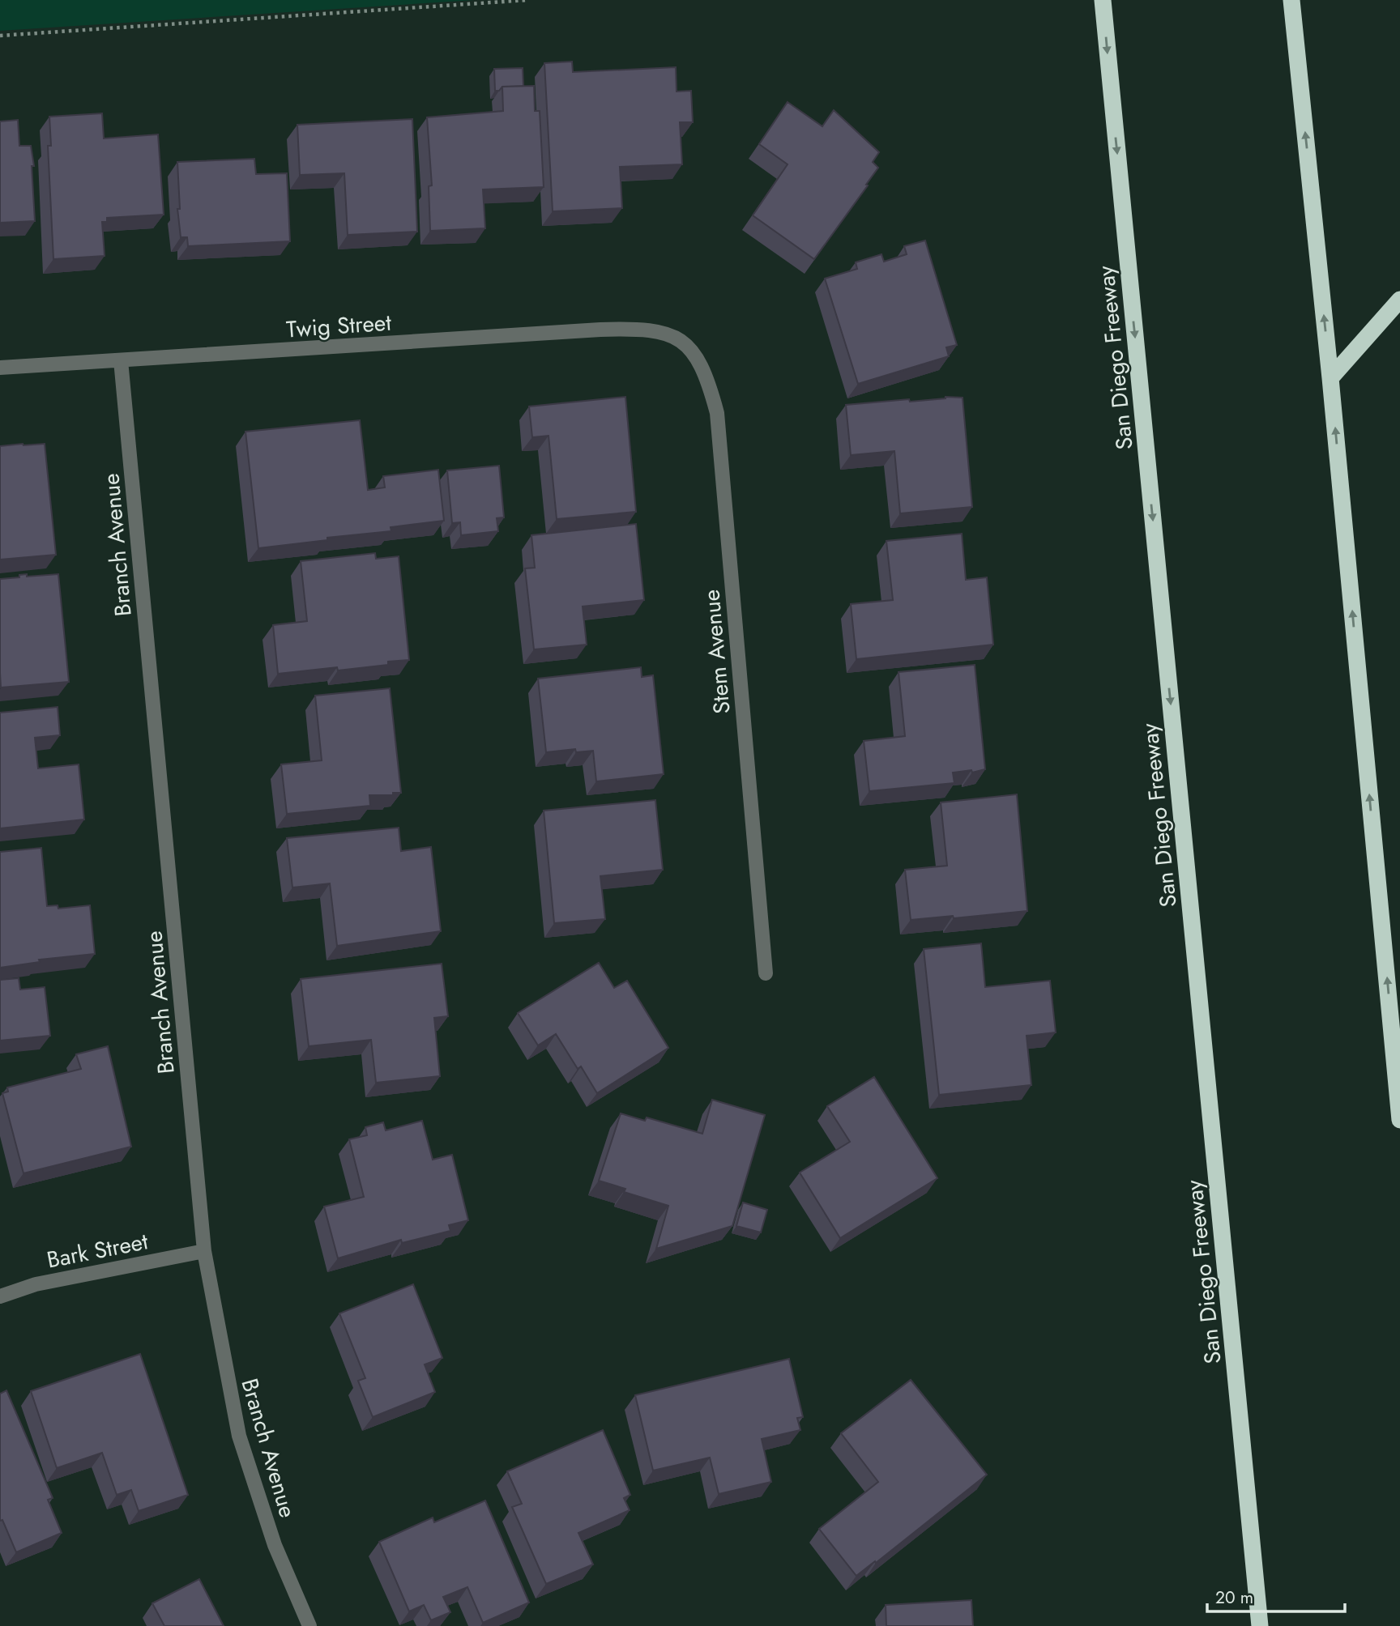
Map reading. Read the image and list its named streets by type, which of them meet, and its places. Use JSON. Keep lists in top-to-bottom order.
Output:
{
  "streets": {
    "highway": ["San Diego Freeway"],
    "street": [
      "Twig Street",
      "Branch Avenue",
      "Stem Avenue",
      "Bark Street"
    ]
  },
  "crossings": [
    ["Twig Street", "Branch Avenue"],
    ["Twig Street", "Stem Avenue"],
    ["Branch Avenue", "Bark Street"]
  ],
  "one_way": ["San Diego Freeway"],
  "scale_bar": "20 m"
}
